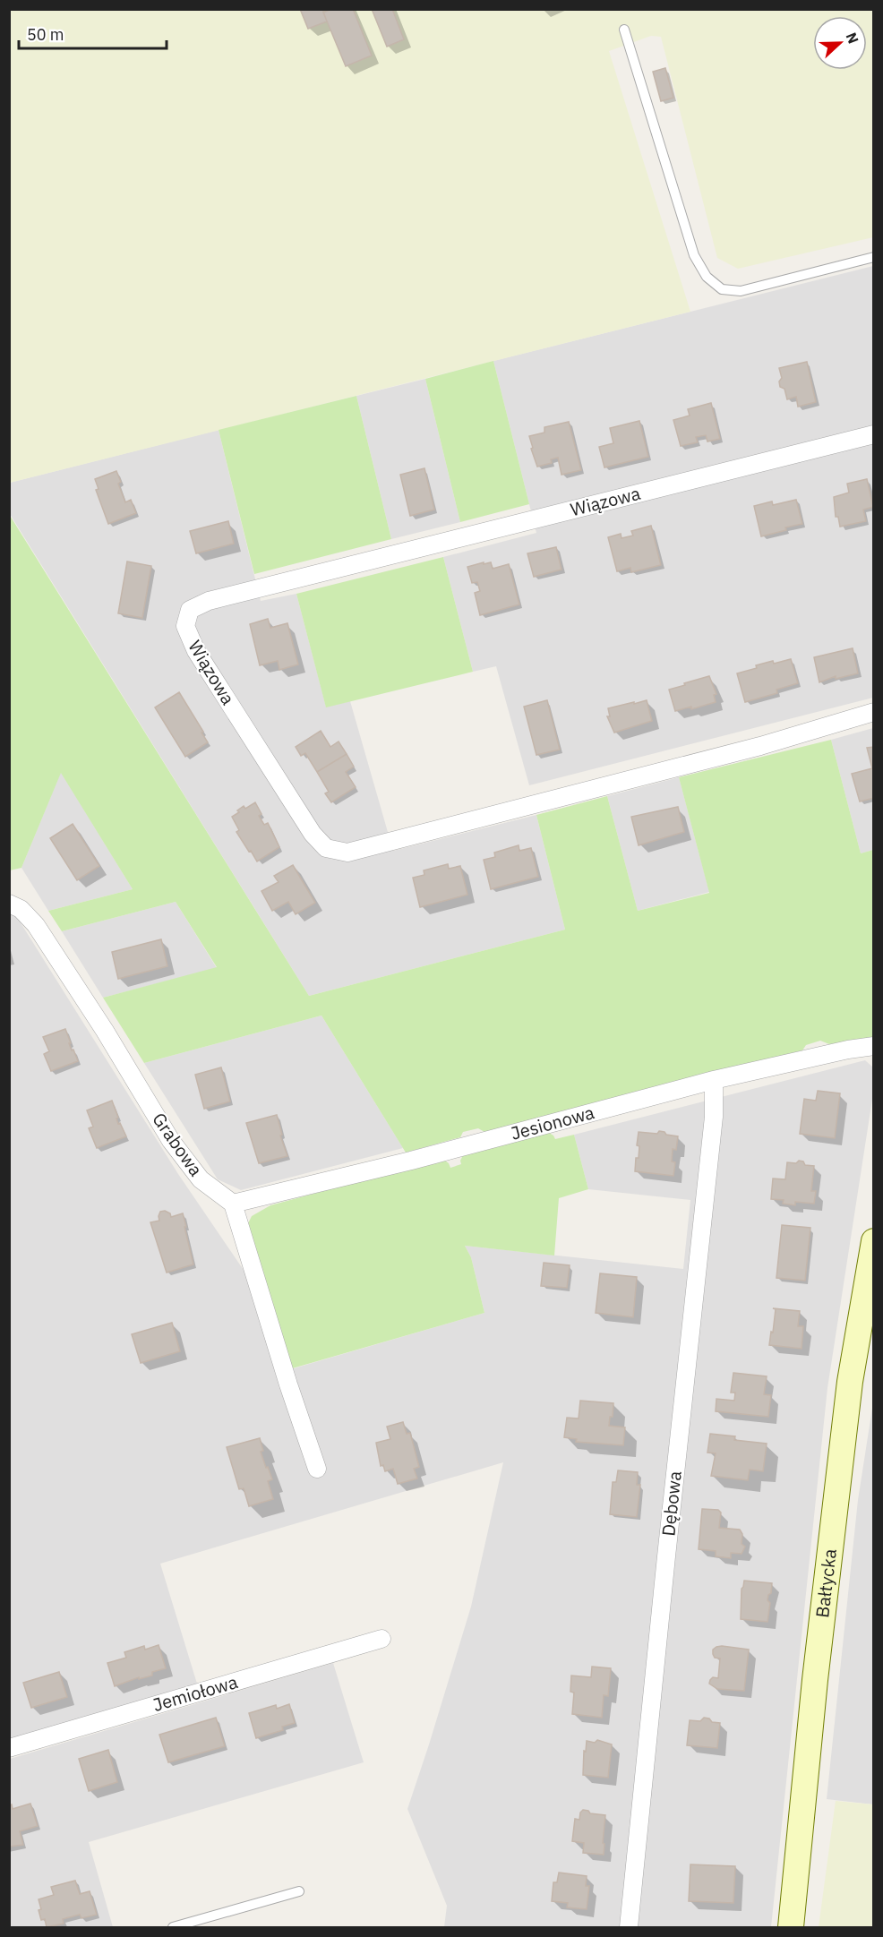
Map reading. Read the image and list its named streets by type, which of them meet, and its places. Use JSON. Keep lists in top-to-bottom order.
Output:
{
  "streets": {
    "street": [
      "Wiązowa",
      "Jesionowa",
      "Grabowa",
      "Dębowa",
      "Bałtycka",
      "Jemiołowa"
    ]
  },
  "crossings": [
    ["Jesionowa", "Grabowa"],
    ["Jesionowa", "Dębowa"]
  ],
  "scale_bar": "50 m",
  "north": "right"
}
